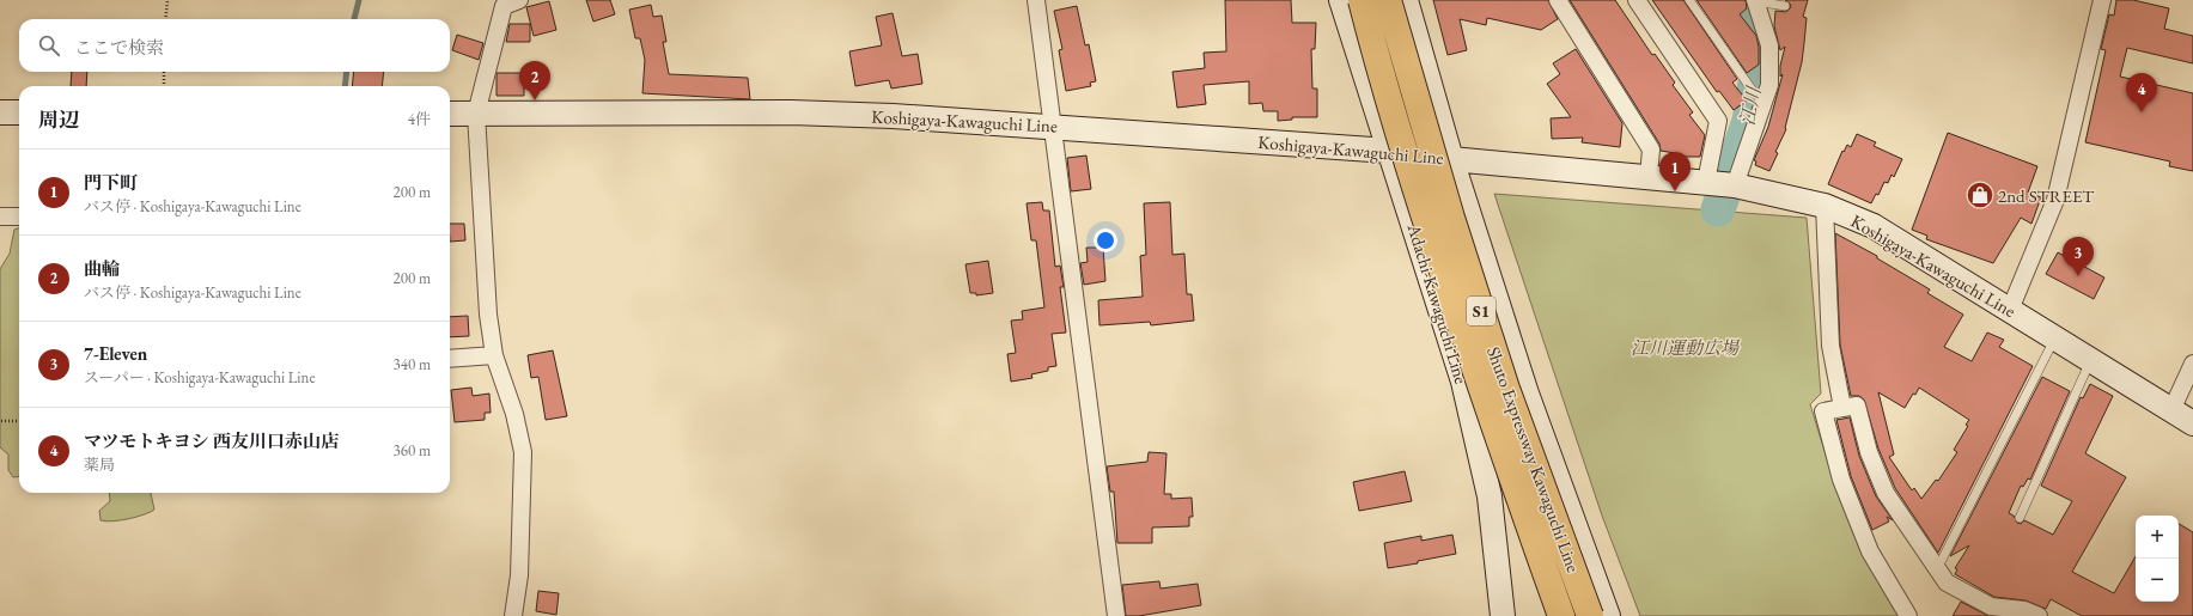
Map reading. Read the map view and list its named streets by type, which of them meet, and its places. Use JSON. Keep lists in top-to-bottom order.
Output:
{
  "streets": {
    "highway": ["S1", "Shuto Expressway Kawaguchi Line"],
    "main road": ["Koshigaya-Kawaguchi Line", "Adachi-Kawaguchi Line"]
  },
  "crossings": [
    ["Koshigaya-Kawaguchi Line", "Adachi-Kawaguchi Line"]
  ],
  "water": ["江川"],
  "parks": ["江川運動広場"],
  "places": {
    "shop": ["2nd STREET"]
  },
  "page": {
    "search": "ここで検索",
    "pins": [
      "2",
      "4",
      "1",
      "3"
    ],
    "heading": ["周辺", "4件"],
    "list": [
      {
        "mark": "1",
        "name": "門下町",
        "note": "バス停 · Koshigaya-Kawaguchi Line",
        "value": "200 m"
      },
      {
        "mark": "2",
        "name": "曲輪",
        "note": "バス停 · Koshigaya-Kawaguchi Line",
        "value": "200 m"
      },
      {
        "mark": "3",
        "name": "7-Eleven",
        "note": "スーパー · Koshigaya-Kawaguchi Line",
        "value": "340 m"
      },
      {
        "mark": "4",
        "name": "マツモトキヨシ 西友川口赤山店",
        "note": "薬局",
        "value": "360 m"
      }
    ],
    "map_buttons": ["+", "−"]
  }
}
